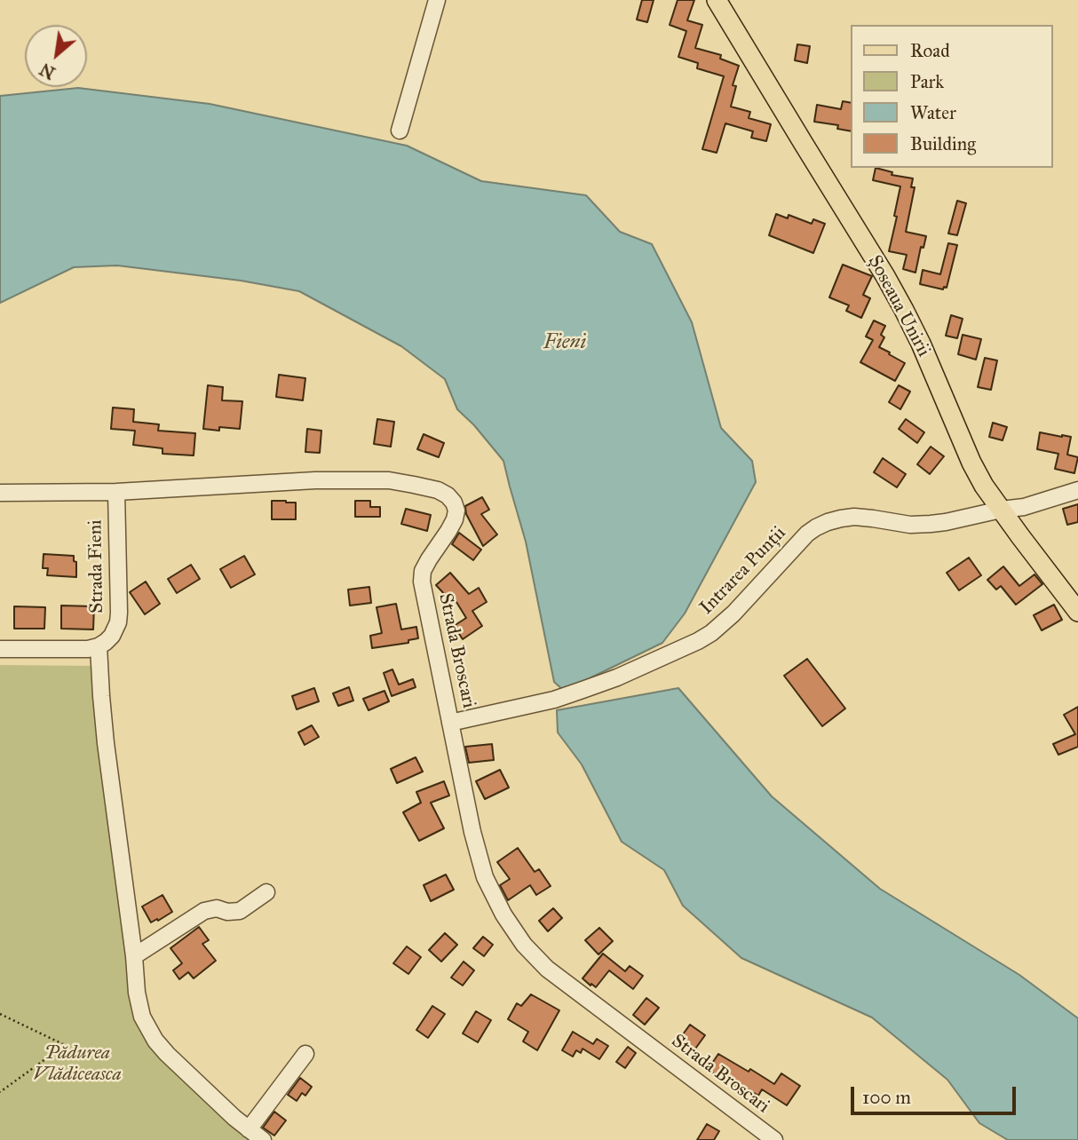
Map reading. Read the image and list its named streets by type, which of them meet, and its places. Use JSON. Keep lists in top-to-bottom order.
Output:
{
  "streets": {
    "main road": ["Șoseaua Unirii"],
    "street": ["Strada Fieni", "Intrarea Punții", "Strada Broscari"]
  },
  "crossings": [
    ["Șoseaua Unirii", "Intrarea Punții"],
    ["Strada Fieni", "Strada Broscari"],
    ["Intrarea Punții", "Strada Broscari"]
  ],
  "water": ["Fieni"],
  "parks": ["Pădurea Vlădiceasca"],
  "legend": [
    "Road",
    "Park",
    "Water",
    "Building"
  ],
  "scale_bar": "100 m",
  "north": "bottom left"
}
